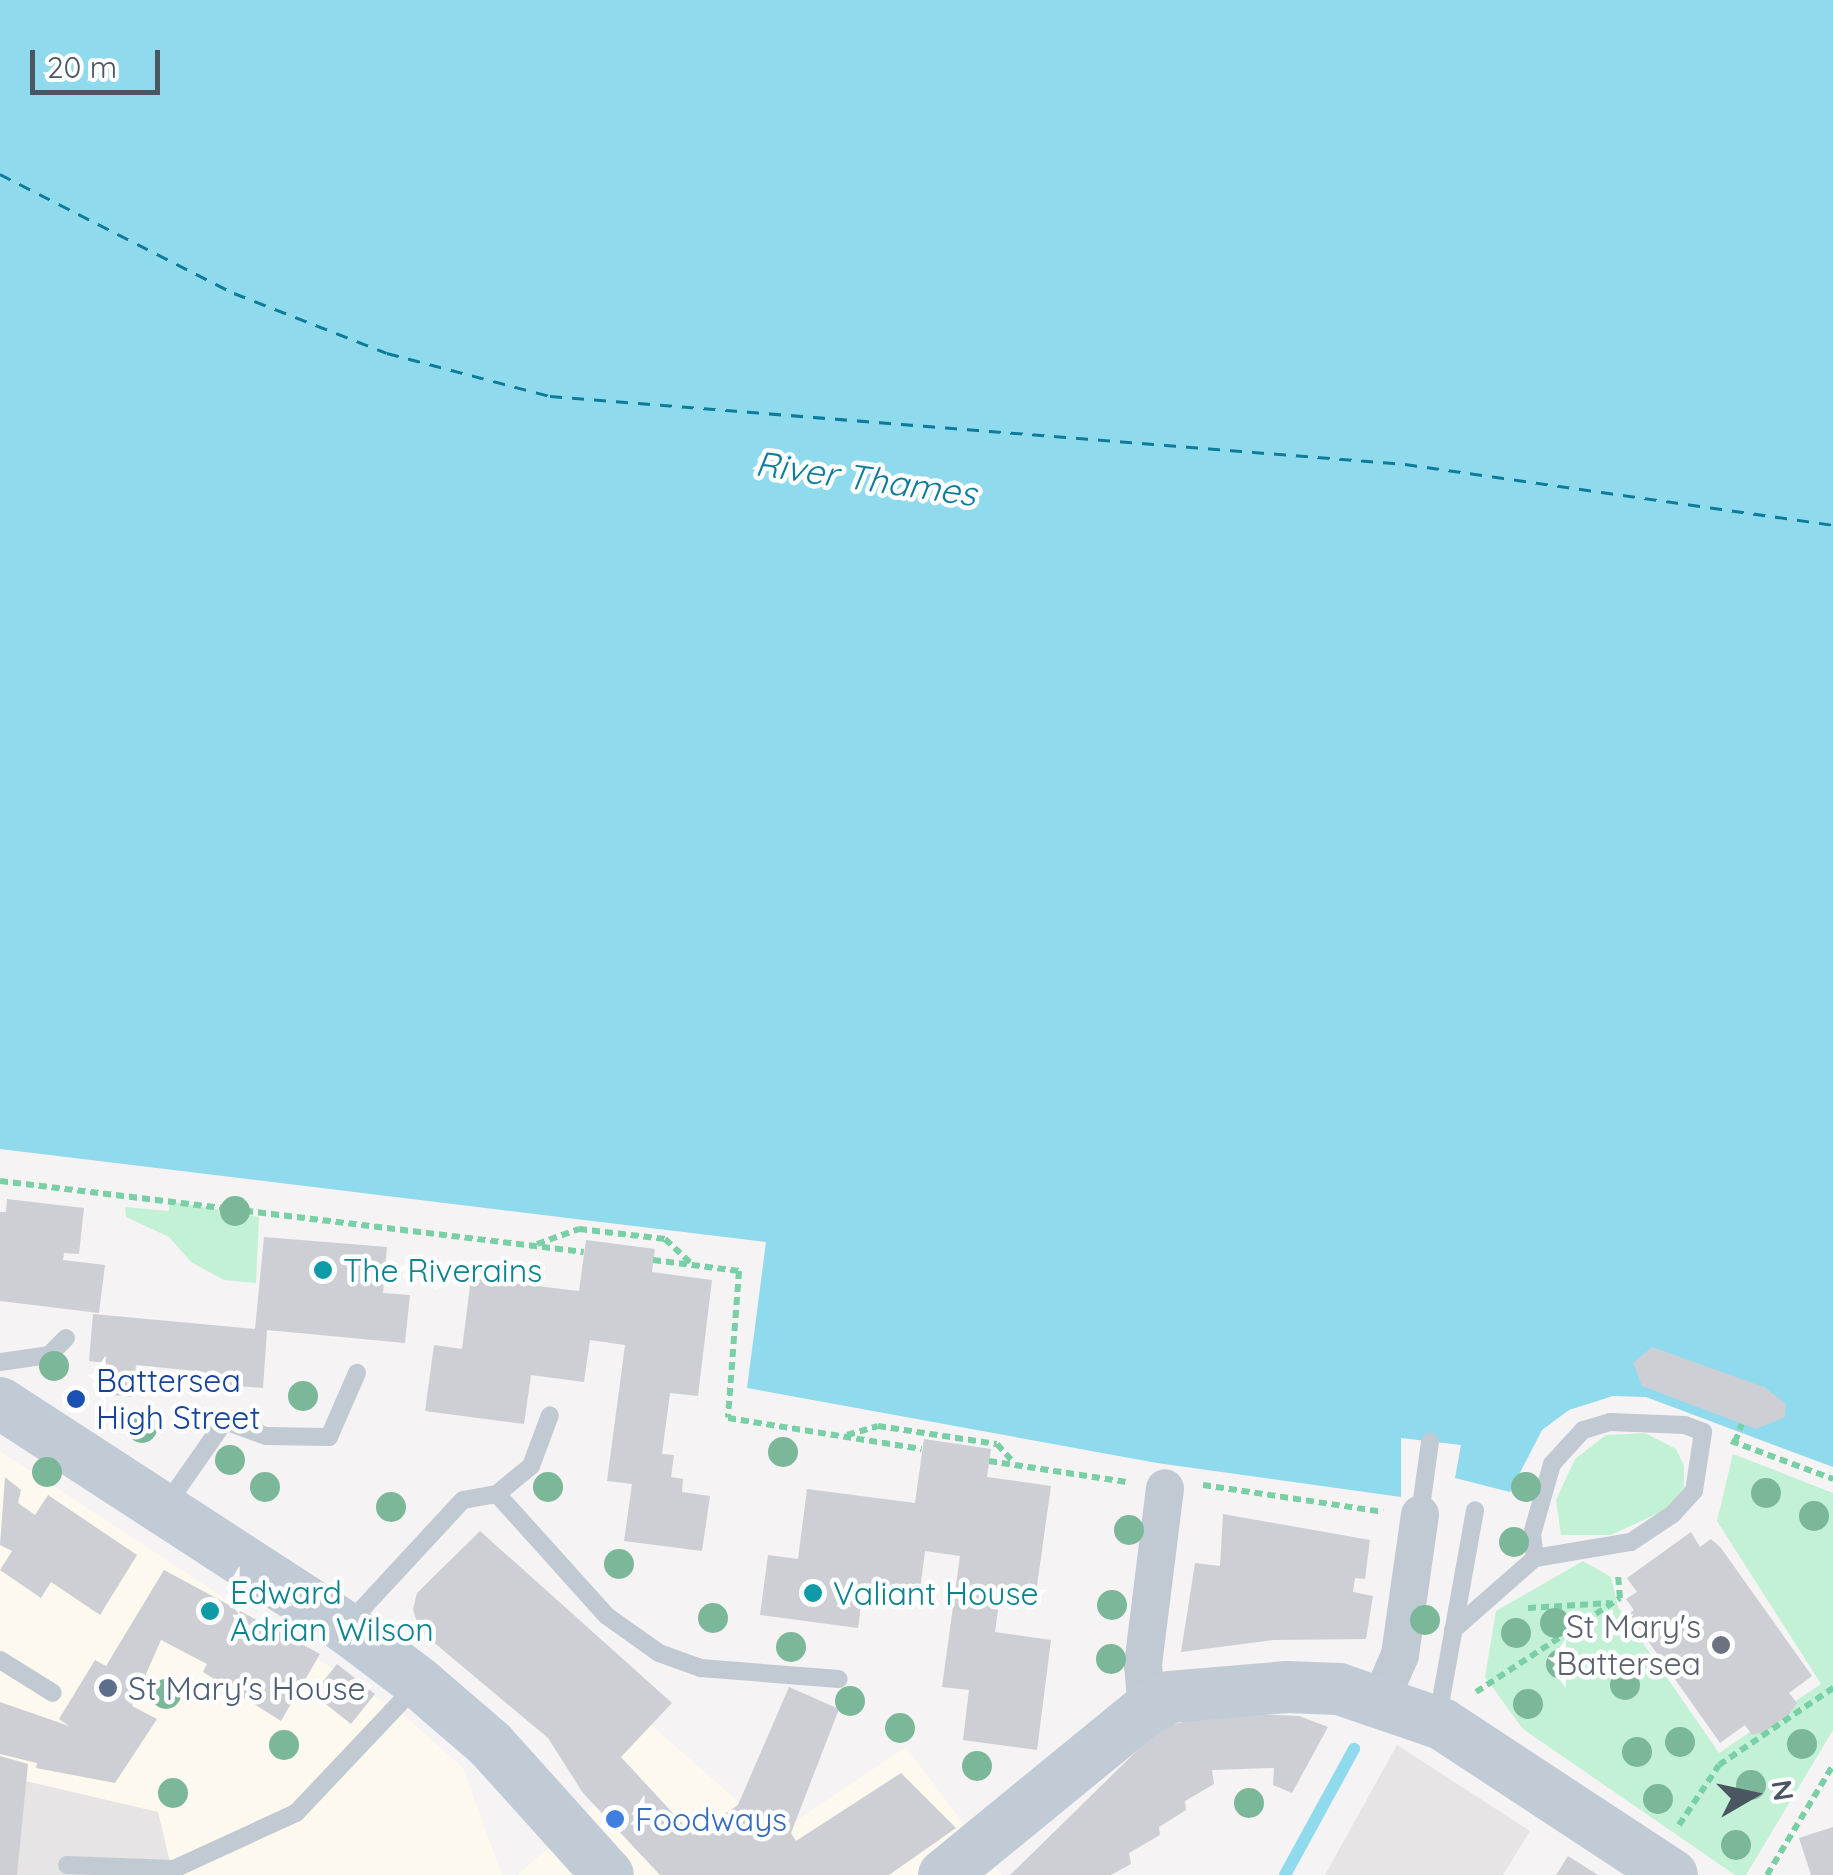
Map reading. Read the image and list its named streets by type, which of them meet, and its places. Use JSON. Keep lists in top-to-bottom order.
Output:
{
  "water": ["River Thames"],
  "places": [
    "The Riverains",
    "Battersea High Street",
    "Valiant House",
    "Edward Adrian Wilson",
    "St Mary's Battersea",
    "St Mary's House",
    "Foodways"
  ],
  "scale_bar": "20 m",
  "north": "right"
}
